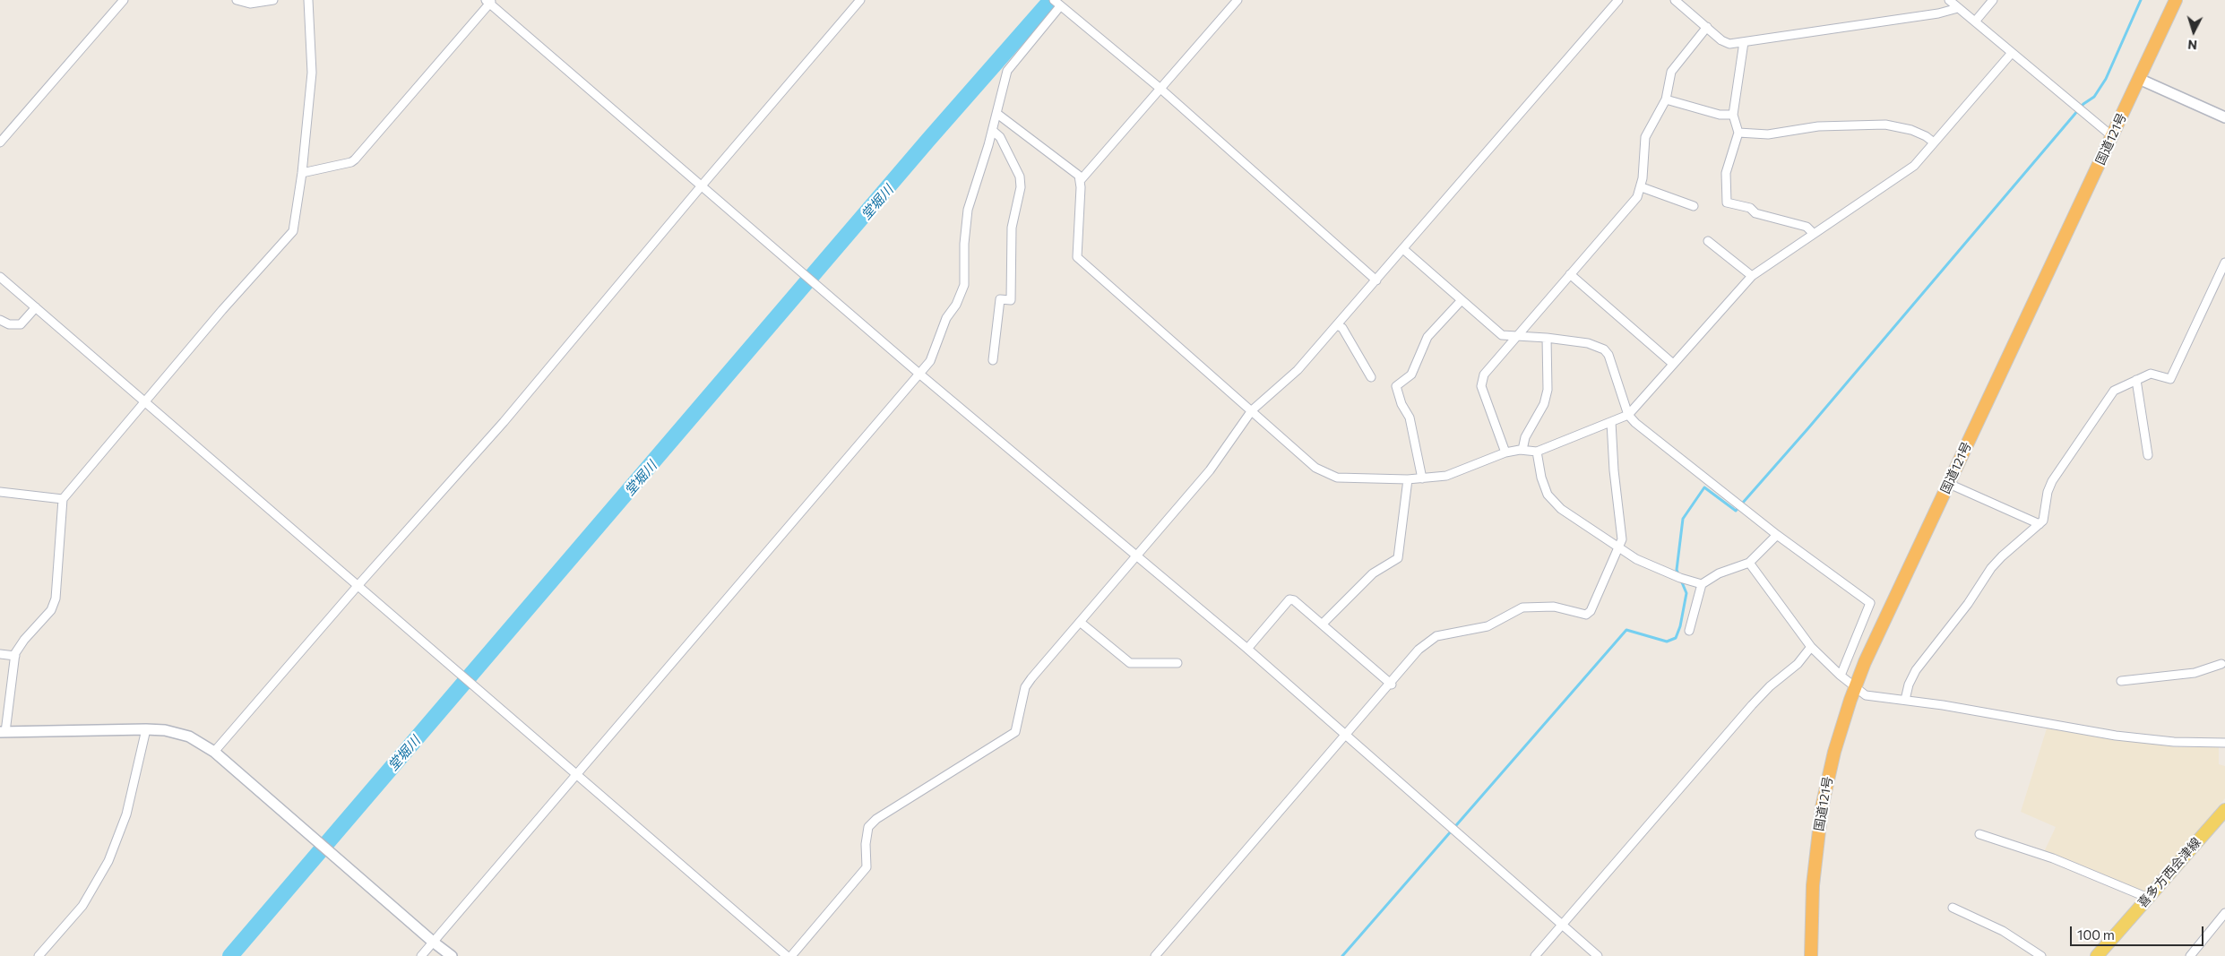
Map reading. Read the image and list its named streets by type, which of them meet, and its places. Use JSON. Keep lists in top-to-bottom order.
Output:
{
  "streets": {
    "highway": ["国道121号"],
    "main road": ["喜多方西会津線"]
  },
  "water": ["堂堀川"],
  "scale_bar": "100 m",
  "north": "bottom"
}
